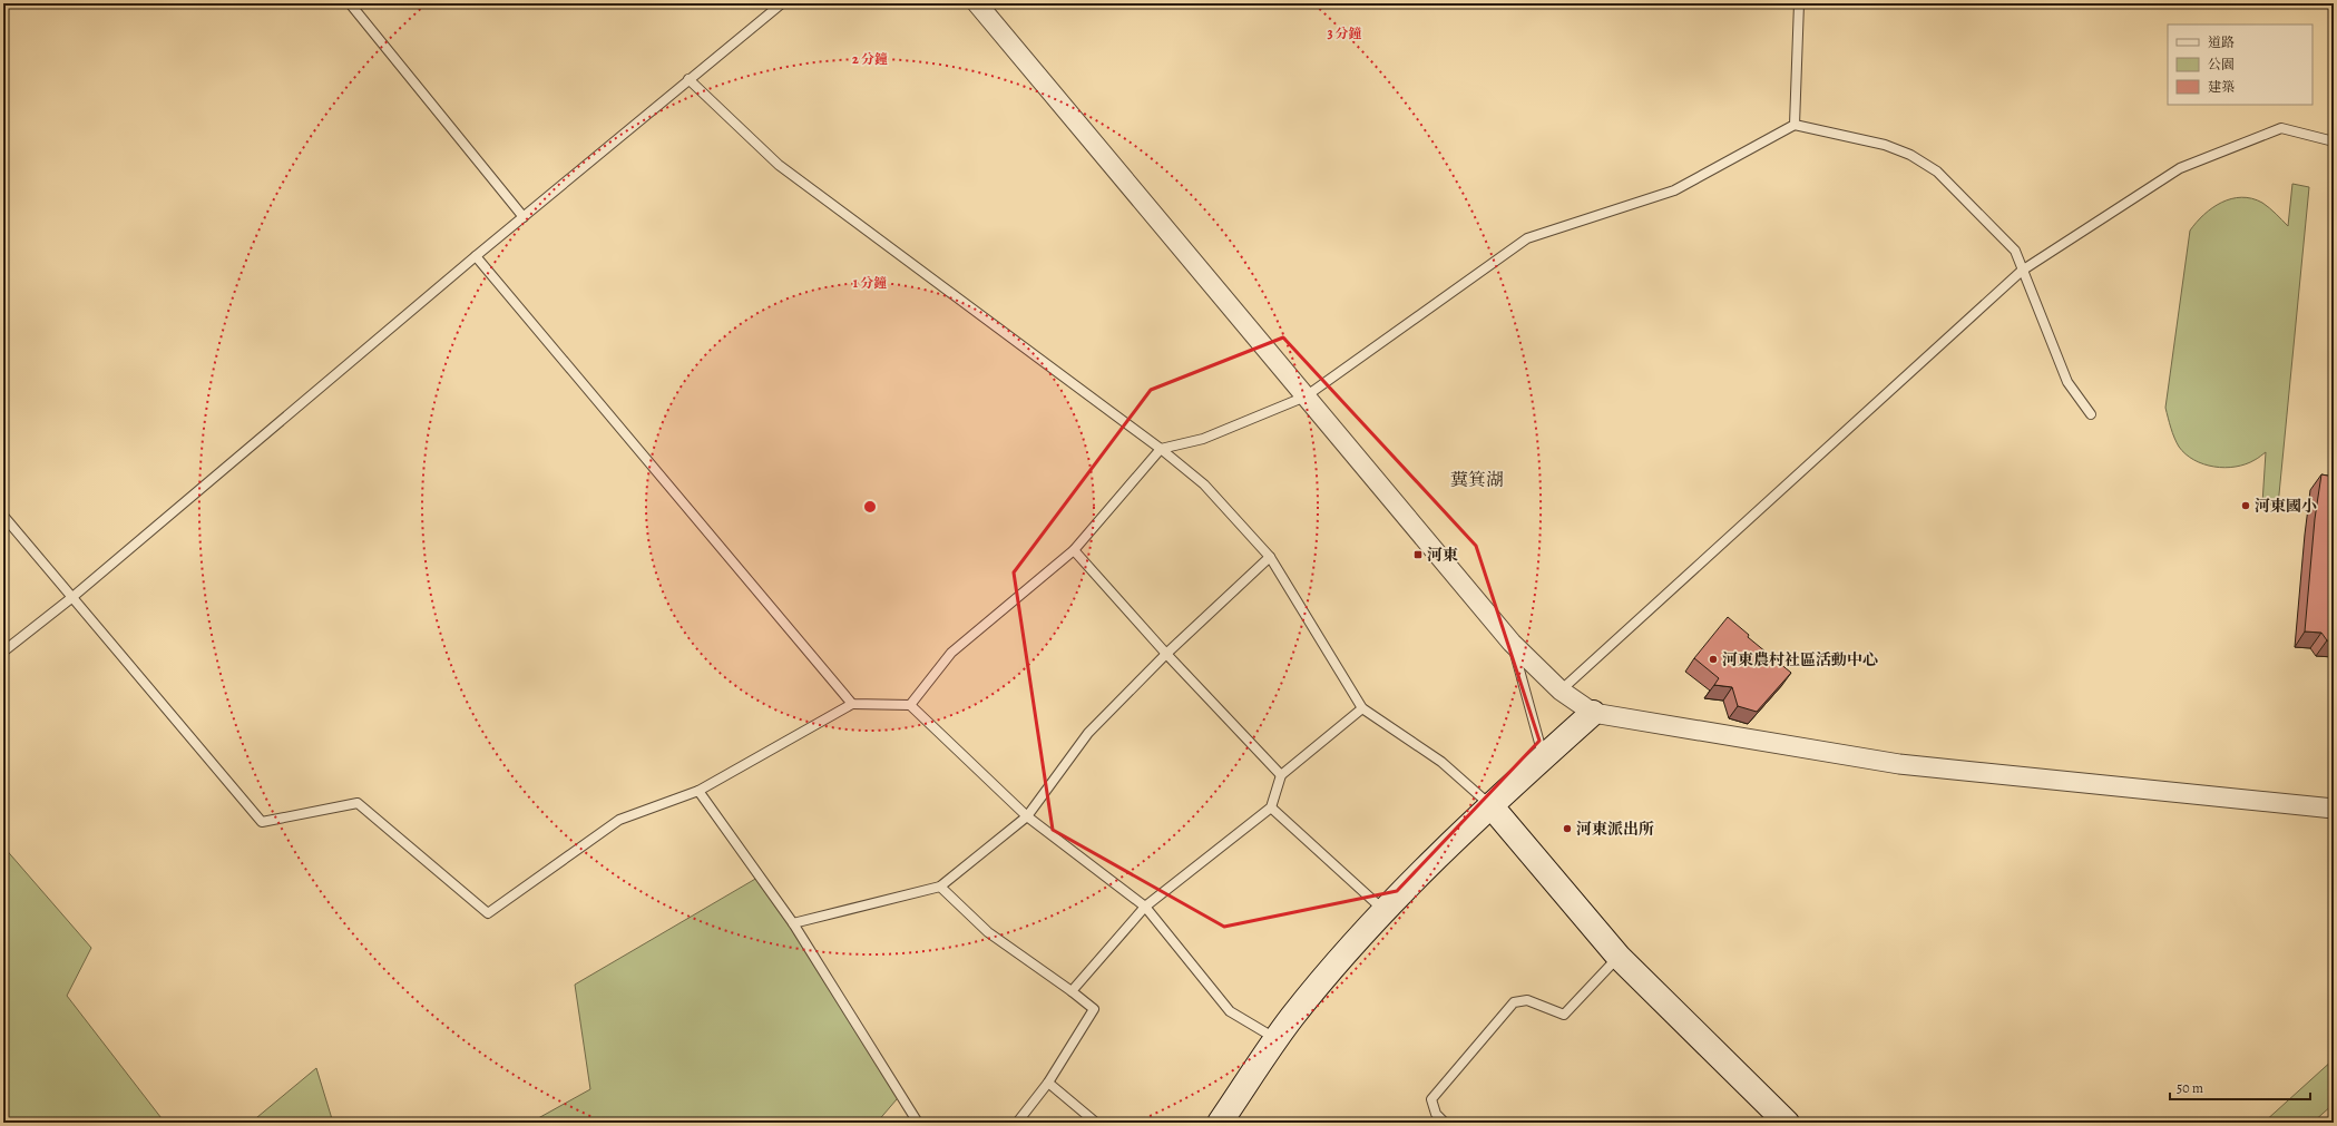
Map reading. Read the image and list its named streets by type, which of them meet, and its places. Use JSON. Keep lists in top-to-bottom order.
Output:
{
  "districts": ["糞箕湖"],
  "places": {
    "other": ["河東國小", "河東農村社區活動中心", "河東派出所"],
    "transit": ["河東"]
  },
  "legend": ["道路", "公園", "建築"],
  "scale_bar": "50 m",
  "rings": ["3 分鐘", "2 分鐘", "1 分鐘"]
}
